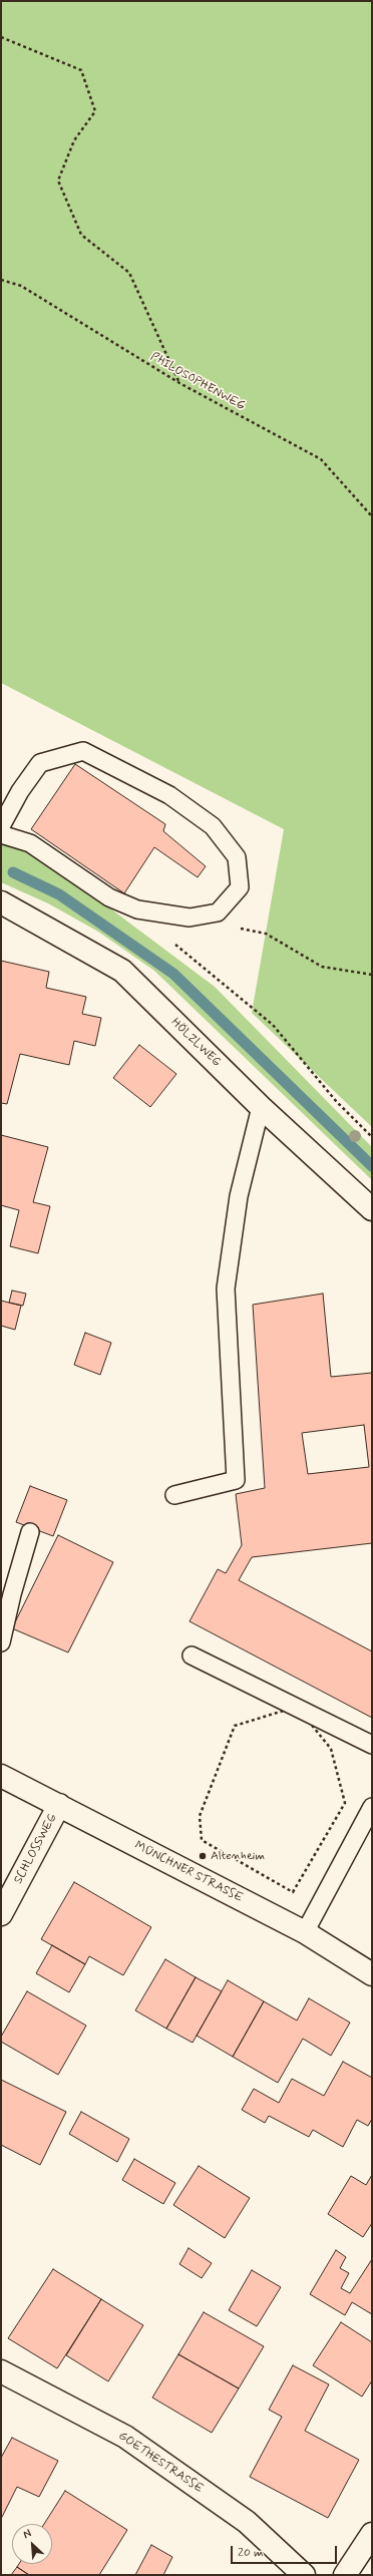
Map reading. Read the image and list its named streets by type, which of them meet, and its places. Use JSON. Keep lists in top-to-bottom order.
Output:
{
  "streets": {
    "street": [
      "HÖLZLWEG",
      "SCHLOSSWEG",
      "MÜNCHNER STRASSE",
      "GOETHESTRASSE"
    ],
    "path": ["PHILOSOPHENWEG"]
  },
  "crossings": [
    ["SCHLOSSWEG", "MÜNCHNER STRASSE"]
  ],
  "places": ["Altenheim"],
  "scale_bar": "20 m",
  "north": "top left"
}
